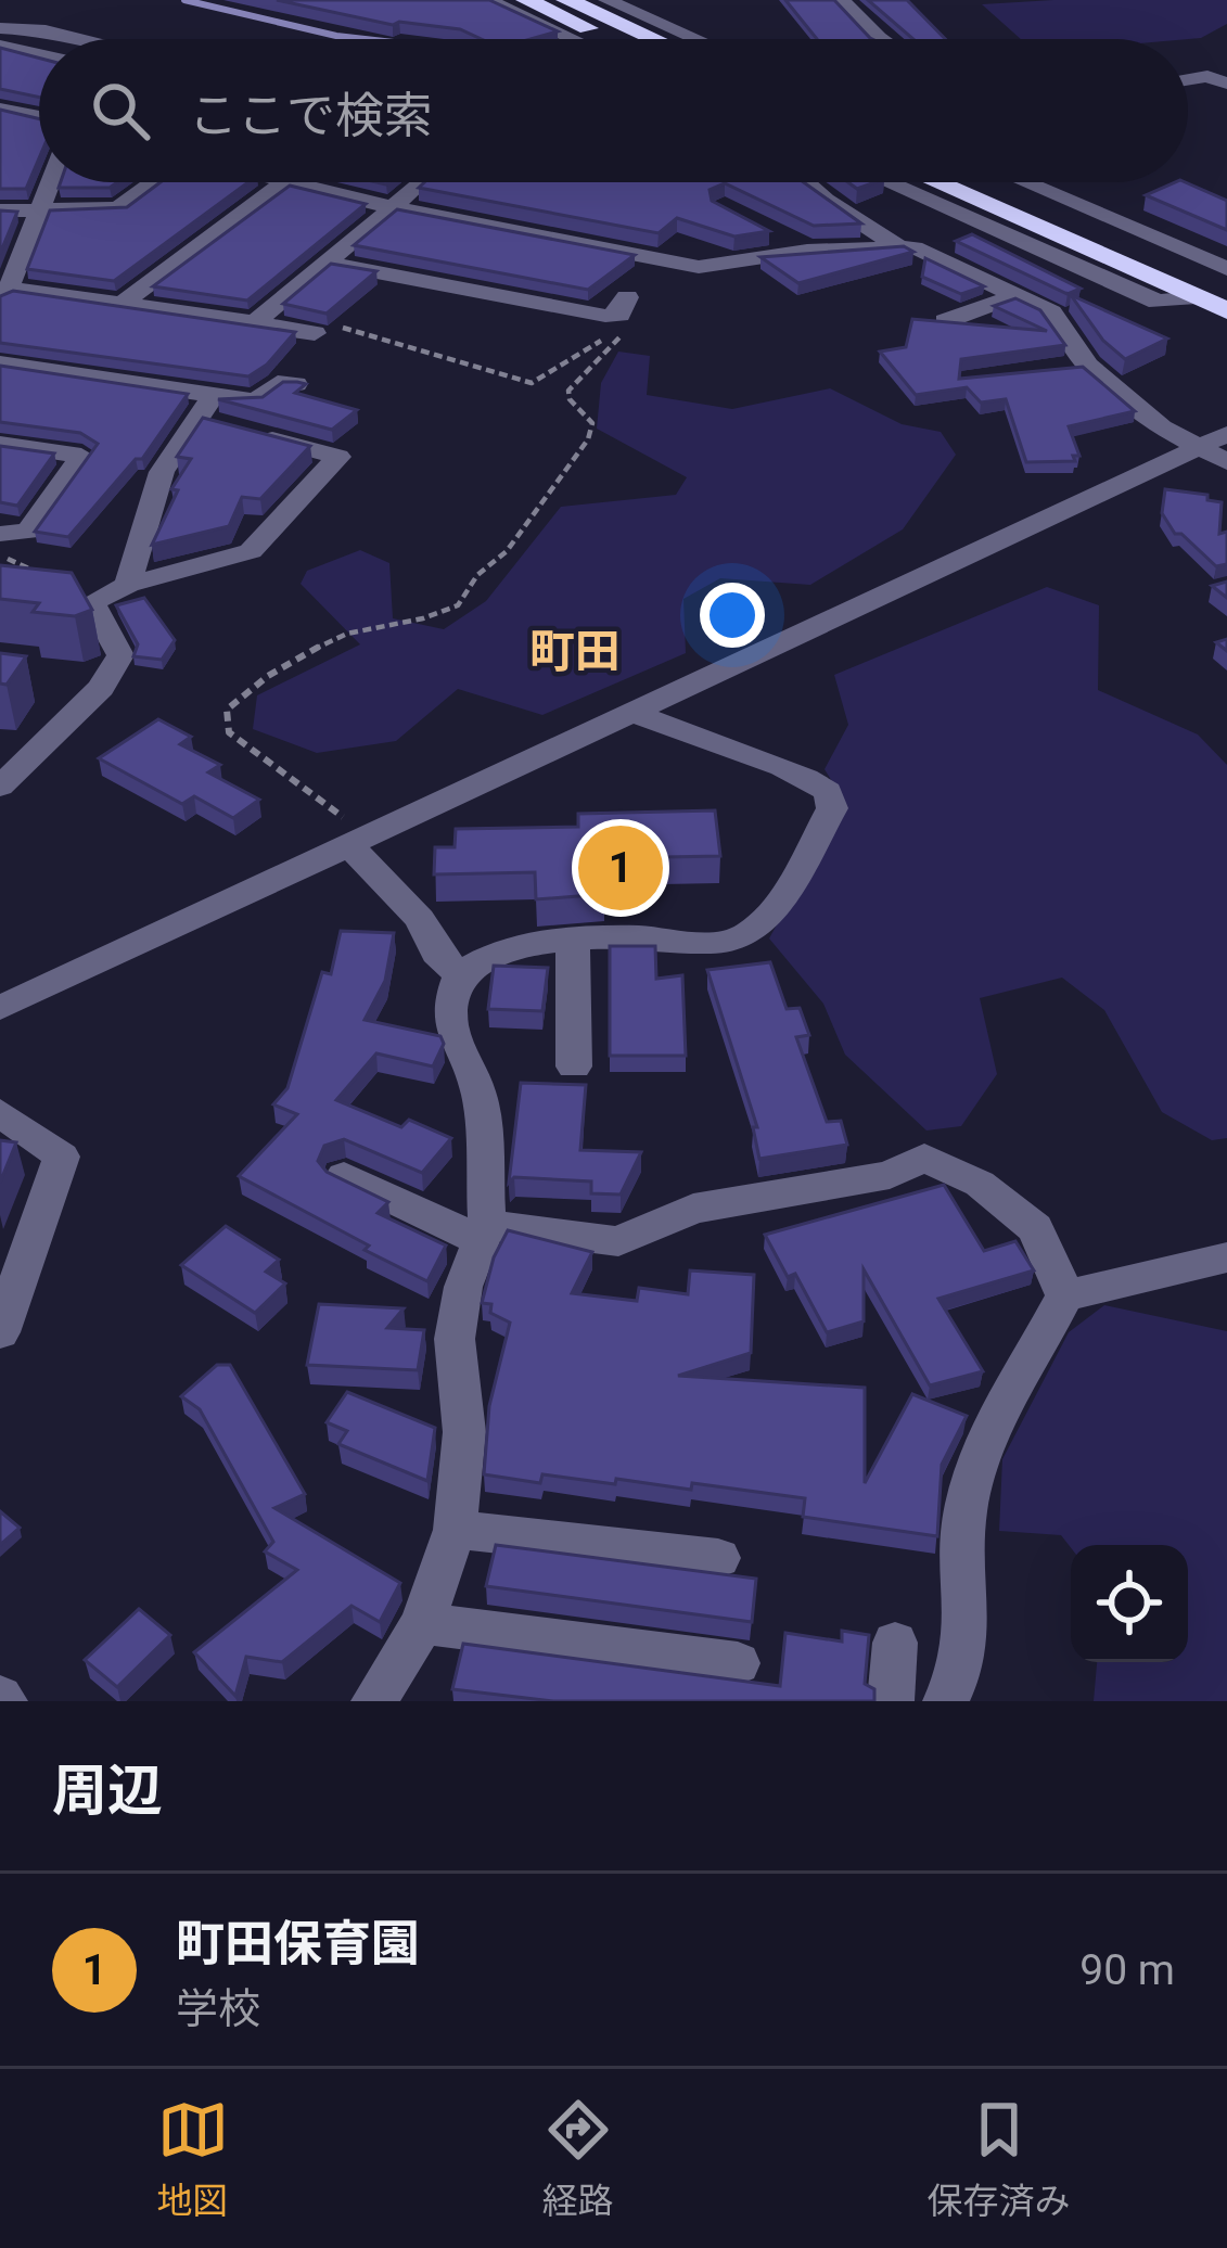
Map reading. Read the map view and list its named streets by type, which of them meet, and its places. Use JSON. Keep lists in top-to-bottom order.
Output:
{
  "districts": ["町田"],
  "page": {
    "search": "ここで検索",
    "pins": "1",
    "heading": "周辺",
    "list": [
      {
        "mark": "1",
        "name": "町田保育園",
        "note": "学校",
        "value": "90 m"
      }
    ],
    "nav": ["地図", "経路", "保存済み"]
  }
}
